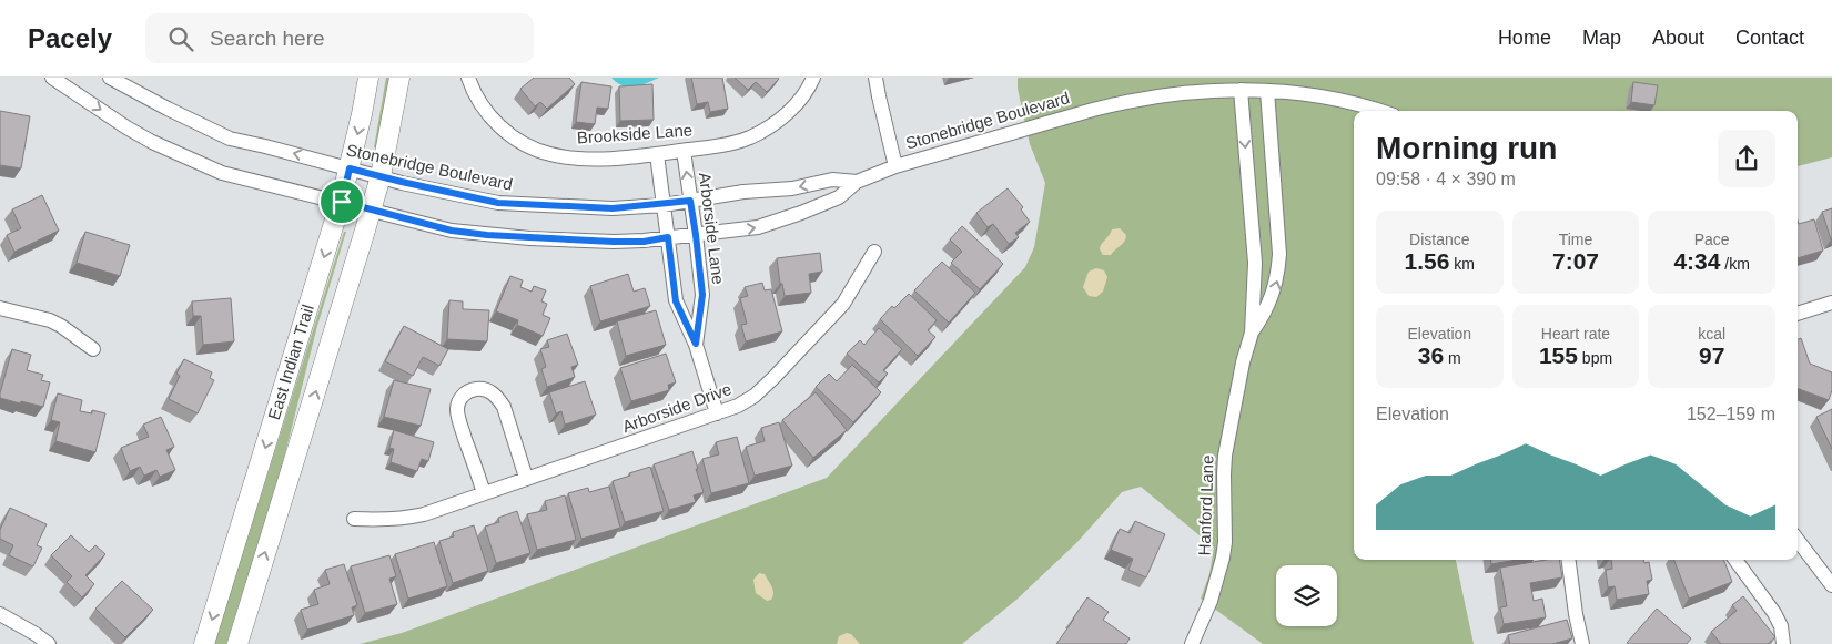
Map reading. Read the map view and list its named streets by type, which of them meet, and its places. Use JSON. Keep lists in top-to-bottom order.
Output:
{
  "streets": {
    "main road": ["East Indian Trail"],
    "street": [
      "Stonebridge Boulevard",
      "Brookside Lane",
      "Arborside Lane",
      "Arborside Drive",
      "Hanford Lane"
    ]
  },
  "crossings": [
    ["Stonebridge Boulevard", "Arborside Lane"],
    ["Stonebridge Boulevard", "East Indian Trail"],
    ["Stonebridge Boulevard", "Hanford Lane"],
    ["Brookside Lane", "Arborside Lane"],
    ["Arborside Lane", "Arborside Drive"]
  ],
  "page": {
    "header": "Pacely",
    "search": "Search here",
    "nav": [
      "Home",
      "Map",
      "About",
      "Contact"
    ],
    "heading": ["Morning run", "09:58 · 4 × 390 m"],
    "stats": [
      ["Distance", "1.56 km"],
      ["Time", "7:07"],
      ["Pace", "4:34 /km"],
      ["Elevation", "36 m"],
      ["Heart rate", "155 bpm"],
      ["kcal", "97"]
    ],
    "chart": ["Elevation", "152–159 m"]
  }
}
